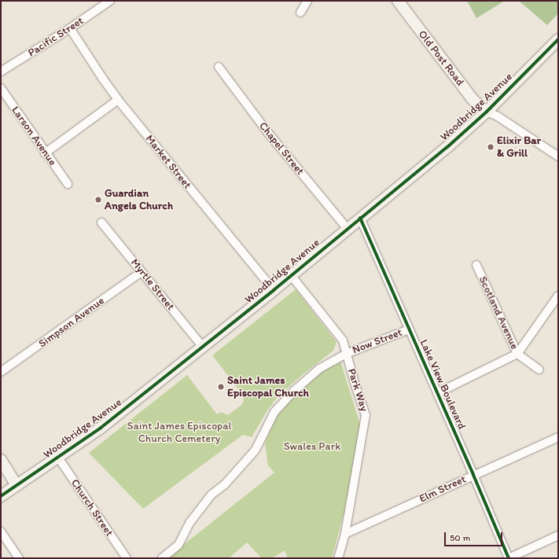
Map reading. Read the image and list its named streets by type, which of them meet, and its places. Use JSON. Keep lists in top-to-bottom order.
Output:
{
  "streets": {
    "main road": ["Old Post Road", "Woodbridge Avenue"],
    "street": [
      "Pacific Street",
      "Larson Avenue",
      "Chapel Street",
      "Market Street",
      "Myrtle Street",
      "Scotland Avenue",
      "Simpson Avenue",
      "Now Street",
      "Lake View Boulevard",
      "Park Way",
      "Elm Street",
      "Church Street"
    ]
  },
  "crossings": [
    ["Pacific Street", "Market Street"],
    ["Old Post Road", "Woodbridge Avenue"],
    ["Woodbridge Avenue", "Chapel Street"],
    ["Woodbridge Avenue", "Market Street"],
    ["Woodbridge Avenue", "Myrtle Street"],
    ["Woodbridge Avenue", "Lake View Boulevard"],
    ["Woodbridge Avenue", "Park Way"],
    ["Woodbridge Avenue", "Church Street"],
    ["Myrtle Street", "Simpson Avenue"],
    ["Now Street", "Lake View Boulevard"],
    ["Now Street", "Park Way"],
    ["Lake View Boulevard", "Elm Street"],
    ["Park Way", "Elm Street"]
  ],
  "parks": ["Saint James Episcopal Church Cemetery", "Swales Park"],
  "places": ["Elixir Bar & Grill", "Guardian Angels Church", "Saint James Episcopal Church"],
  "scale_bar": "50 m"
}
